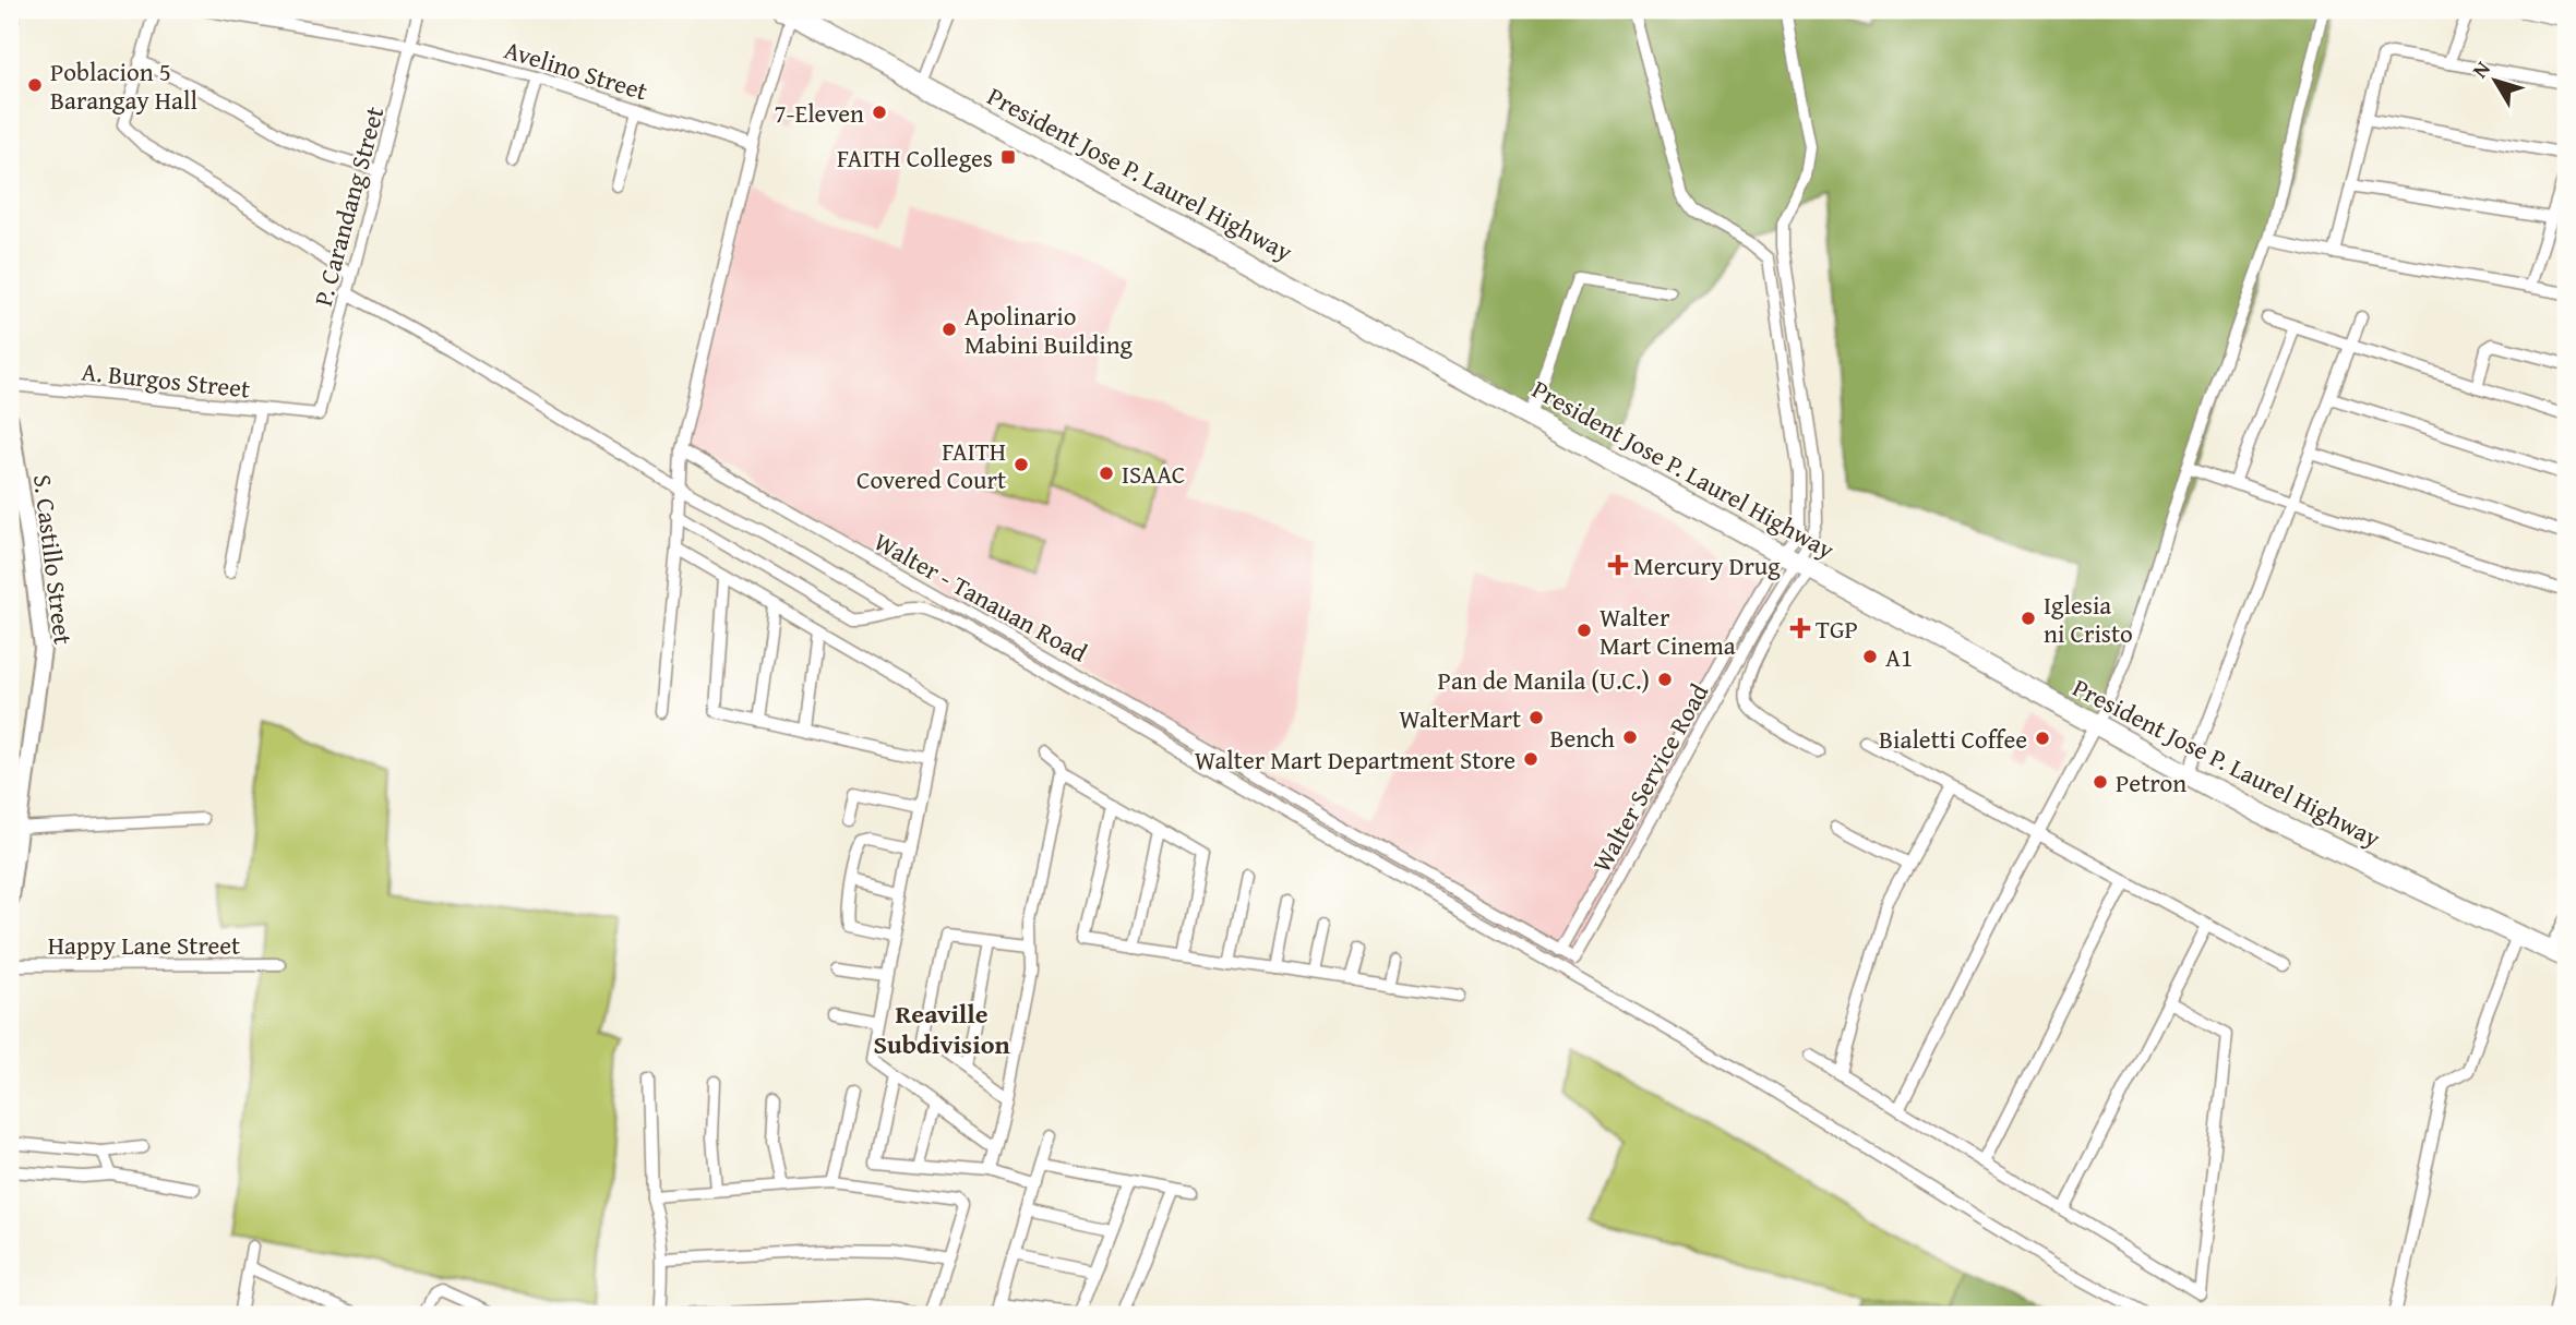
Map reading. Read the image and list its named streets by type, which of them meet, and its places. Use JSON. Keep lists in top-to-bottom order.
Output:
{
  "streets": {
    "highway": ["President Jose P. Laurel Highway"],
    "street": [
      "Avelino Street",
      "P. Carandang Street",
      "A. Burgos Street",
      "S. Castillo Street",
      "Walter - Tanauan Road",
      "Walter Service Road",
      "Happy Lane Street"
    ]
  },
  "crossings": [
    ["Avelino Street", "P. Carandang Street"],
    ["President Jose P. Laurel Highway", "Walter Service Road"],
    ["P. Carandang Street", "A. Burgos Street"],
    ["Walter - Tanauan Road", "Walter Service Road"]
  ],
  "districts": ["Reaville Subdivision"],
  "places": {
    "other": [
      "Poblacion 5 Barangay Hall",
      "7-Eleven",
      "Apolinario Mabini Building",
      "FAITH Covered Court",
      "ISAAC",
      "Iglesia ni Cristo",
      "Walter Mart Cinema",
      "A1",
      "Pan de Manila (U.C.)",
      "WalterMart",
      "Bench",
      "Bialetti Coffee",
      "Walter Mart Department Store",
      "Petron"
    ],
    "transit": ["FAITH Colleges"],
    "health": ["Mercury Drug", "TGP"]
  },
  "north": "top left"
}
